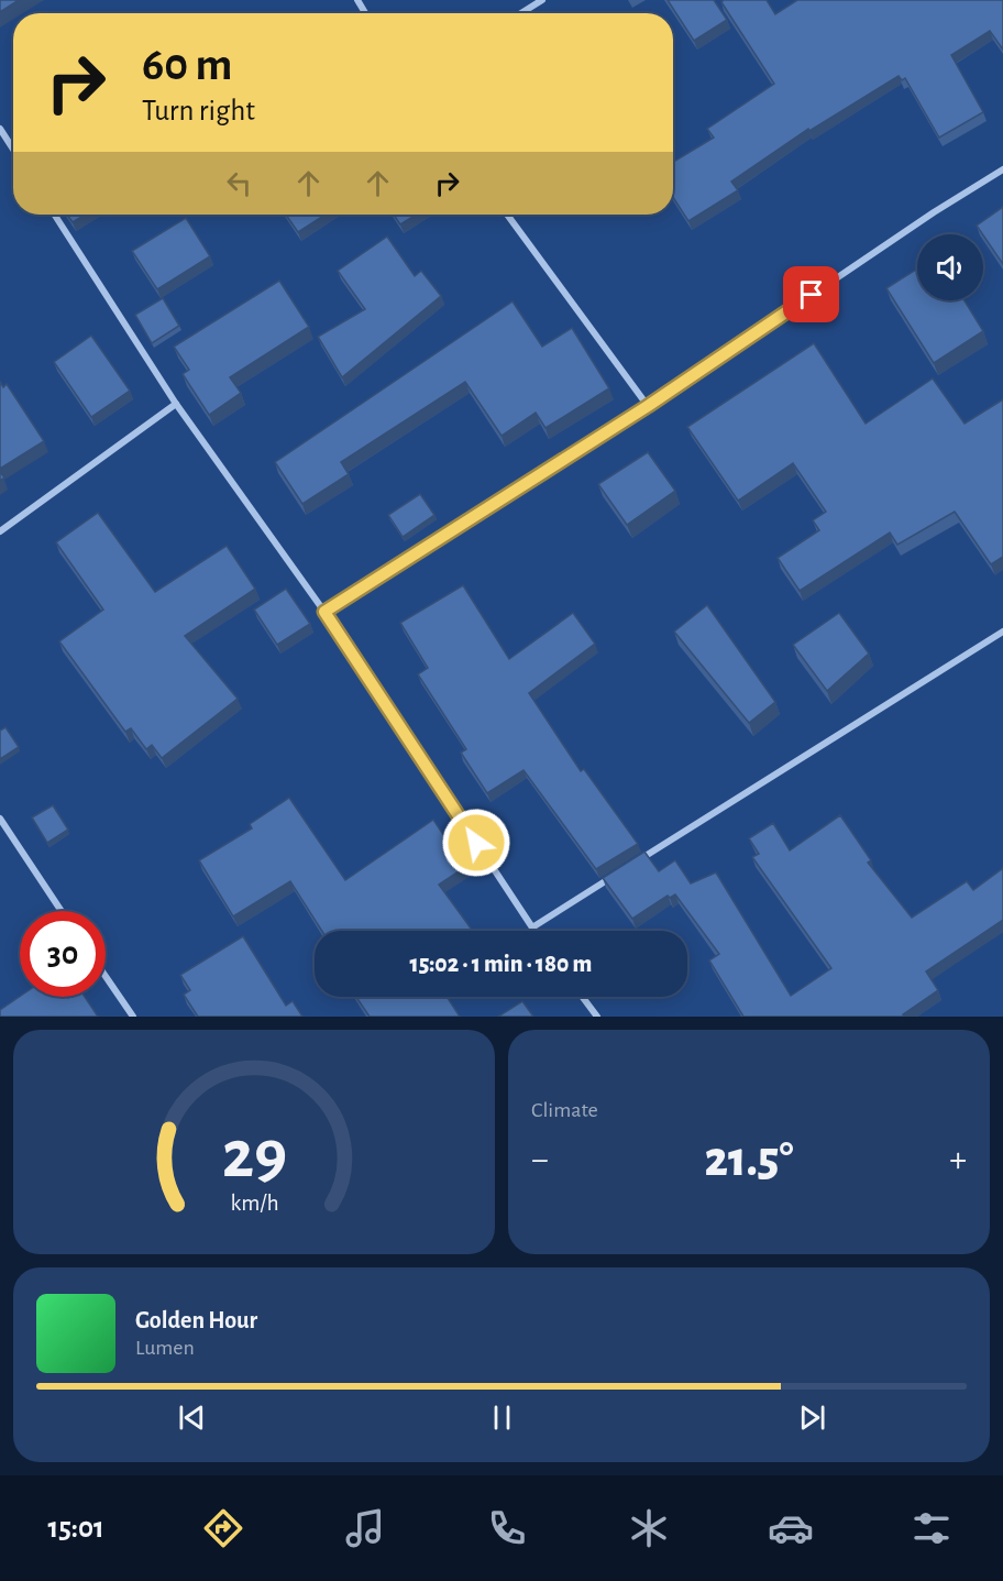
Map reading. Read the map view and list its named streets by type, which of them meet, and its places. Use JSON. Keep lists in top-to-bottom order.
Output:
{
  "page": {
    "turn": ["60 m", "Turn right"],
    "limit": "30",
    "trip": "15:02 · 1 min · 180 m",
    "tile": "Climate",
    "heat": ["−", "21.5°", "+"],
    "song": ["Golden Hour", "Lumen"],
    "tabs": "15:01",
    "gauge": ["29", "km/h"]
  }
}
